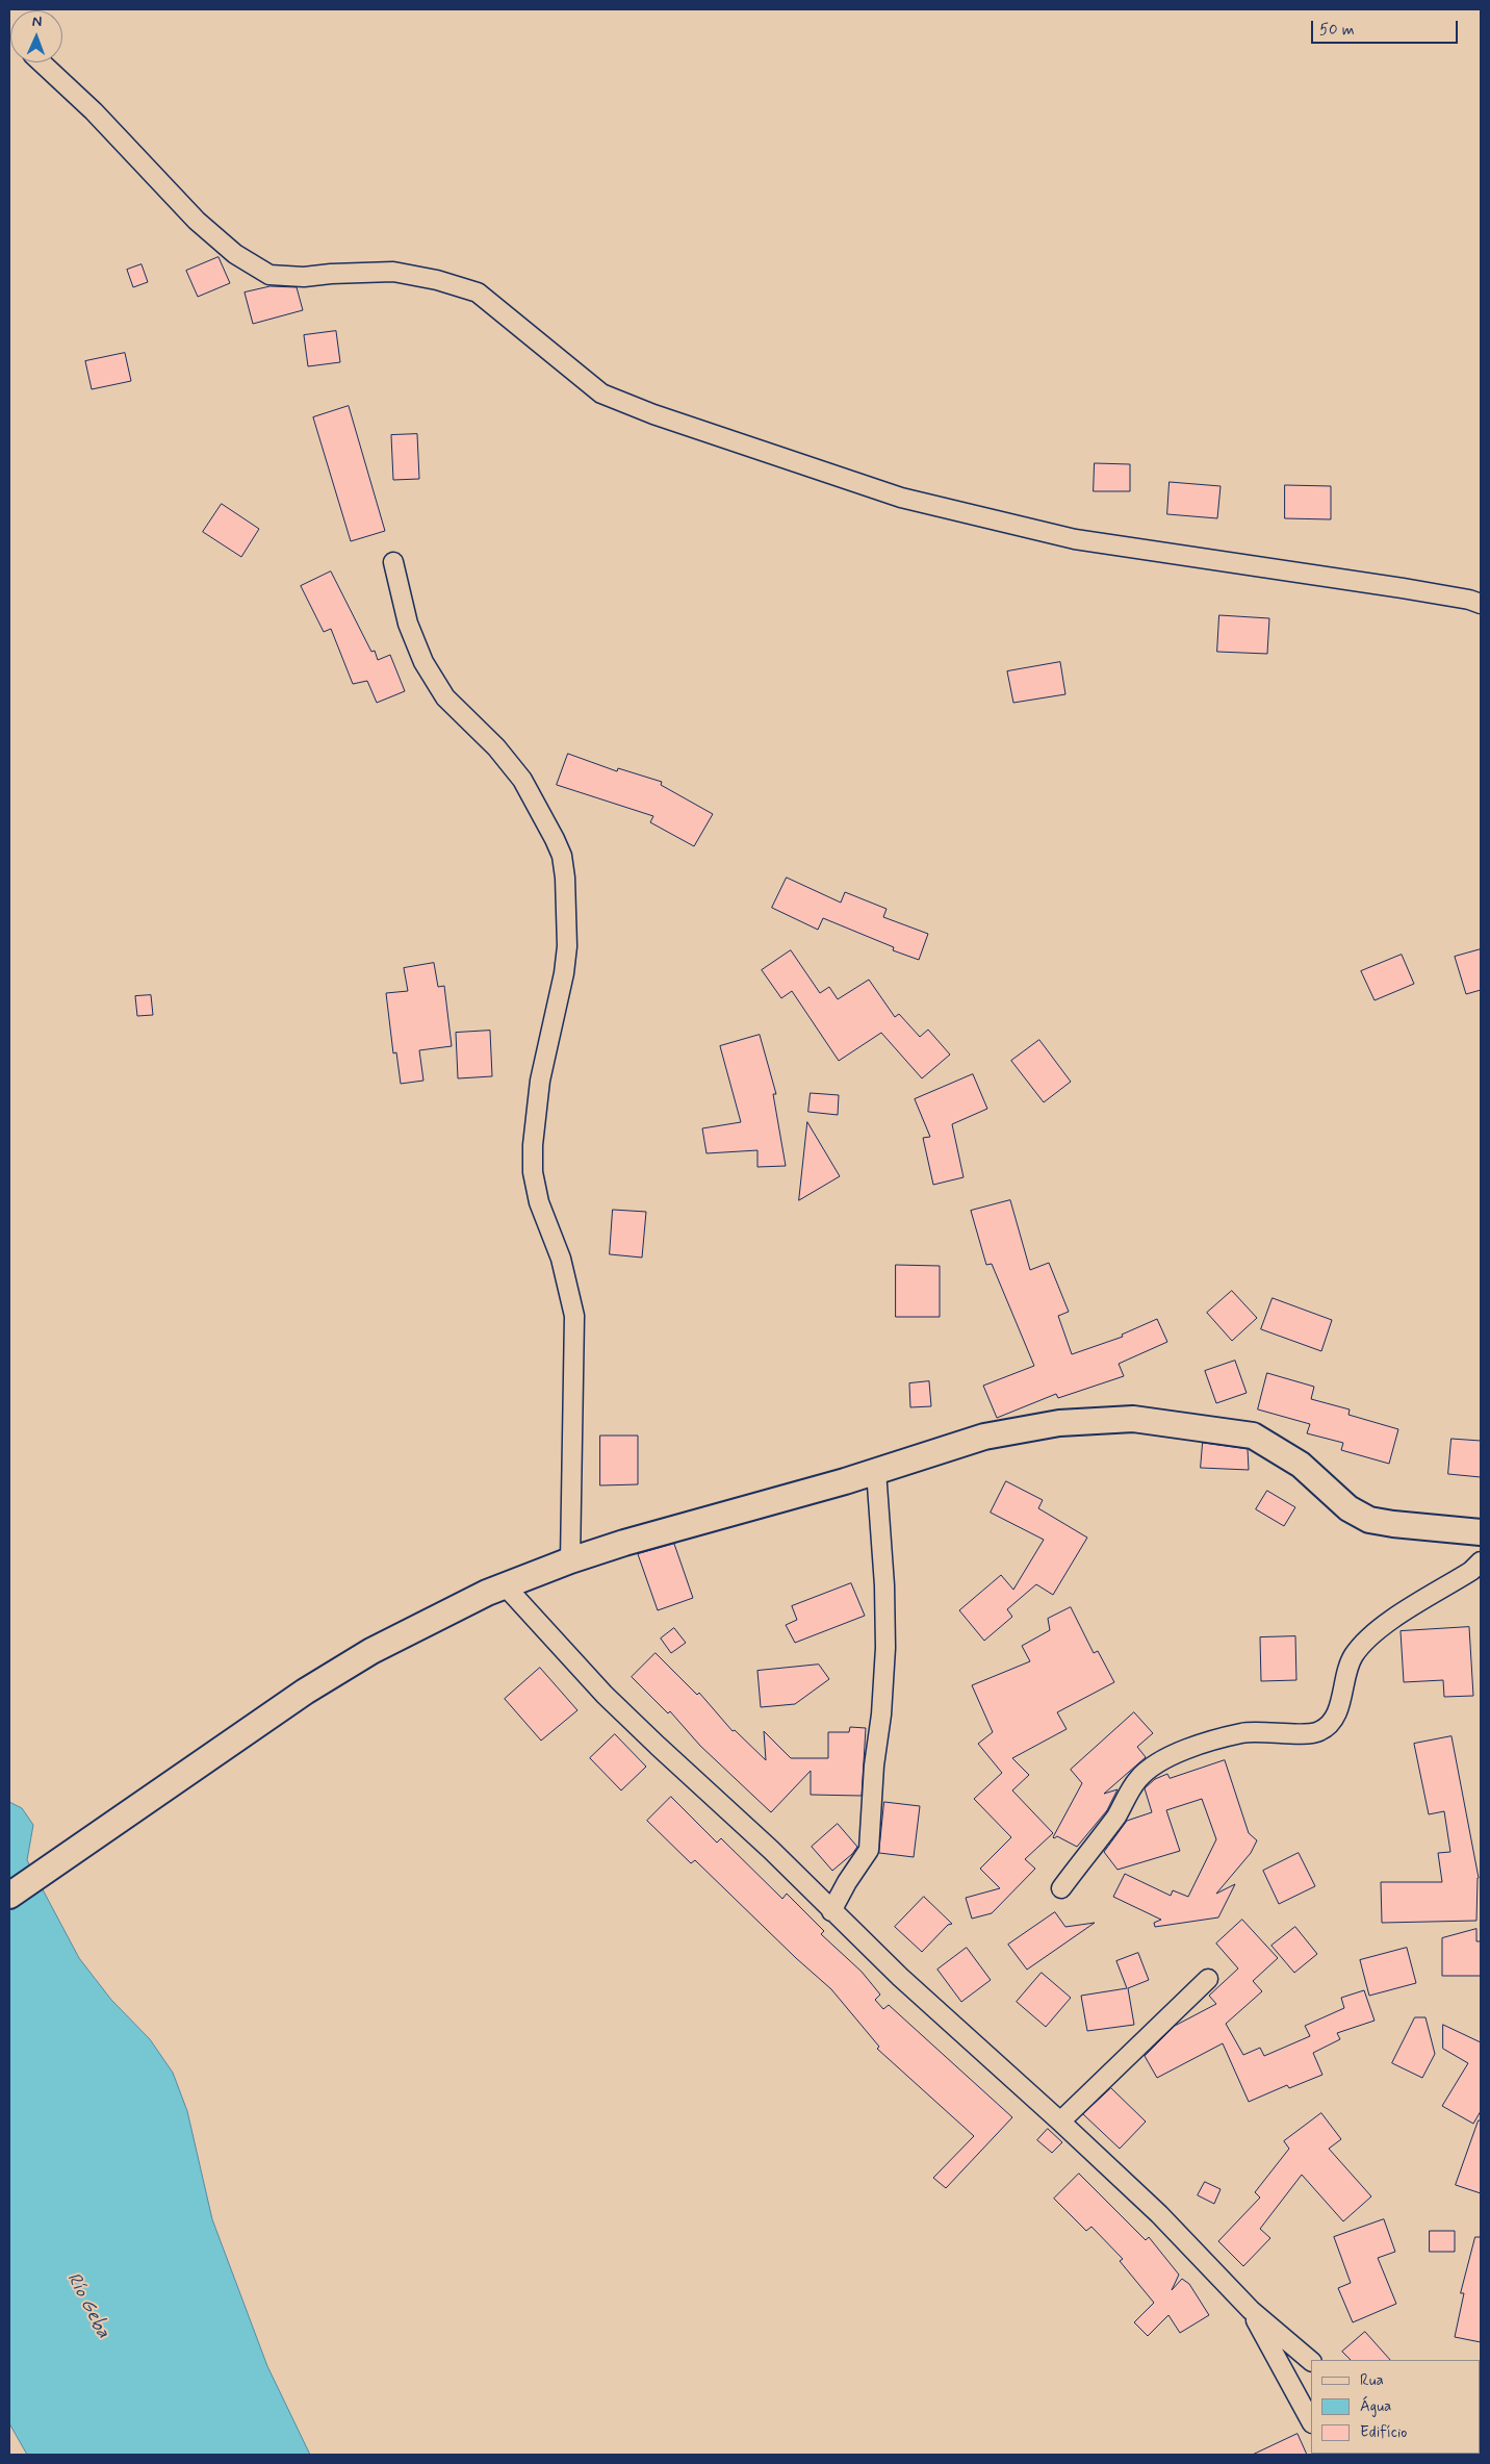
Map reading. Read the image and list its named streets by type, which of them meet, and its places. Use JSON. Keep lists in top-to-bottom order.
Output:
{
  "water": ["Río Geba"],
  "legend": ["Rua", "Água", "Edifício"],
  "scale_bar": "50 m",
  "north": "top"
}
